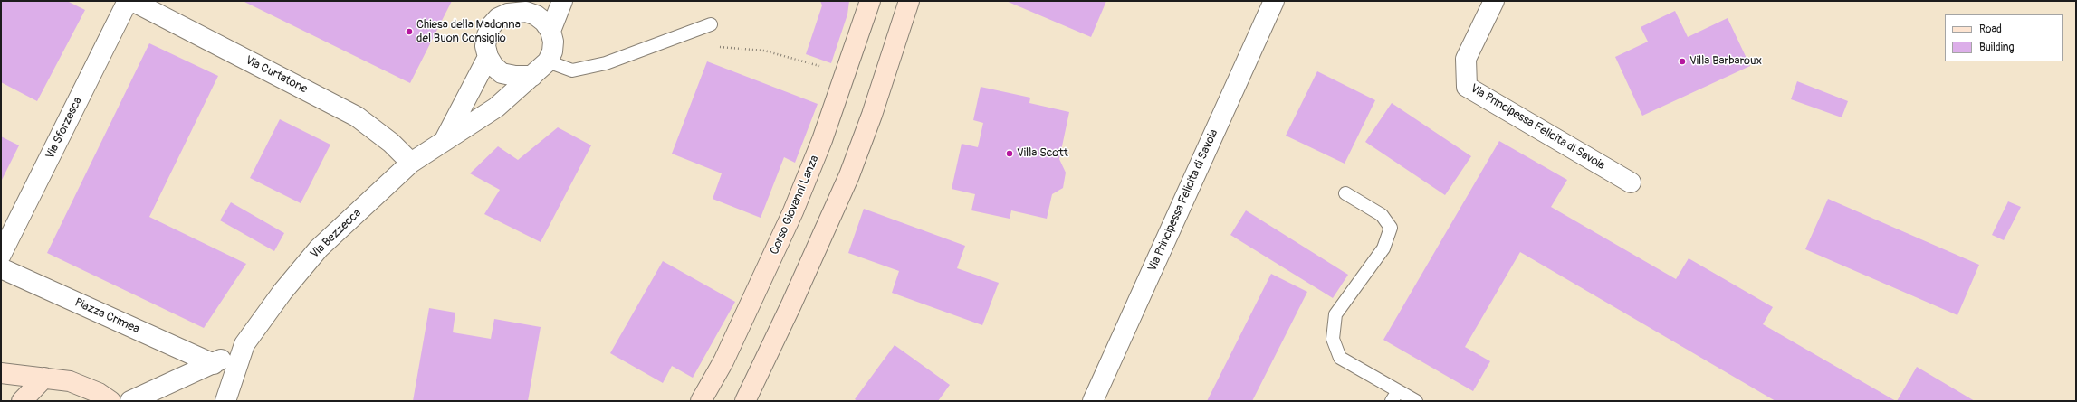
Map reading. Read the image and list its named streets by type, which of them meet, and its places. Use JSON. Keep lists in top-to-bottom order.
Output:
{
  "streets": {
    "street": [
      "Via Curtatone",
      "Via Principessa Felicita di Savoia",
      "Via Sforzesca",
      "Corso Giovanni Lanza",
      "Via Bezzecca",
      "Piazza Crimea"
    ]
  },
  "crossings": [
    ["Via Curtatone", "Via Bezzecca"]
  ],
  "places": ["Chiesa della Madonna del Buon Consiglio", "Villa Barbaroux", "Villa Scott"],
  "legend": ["Road", "Building"]
}
